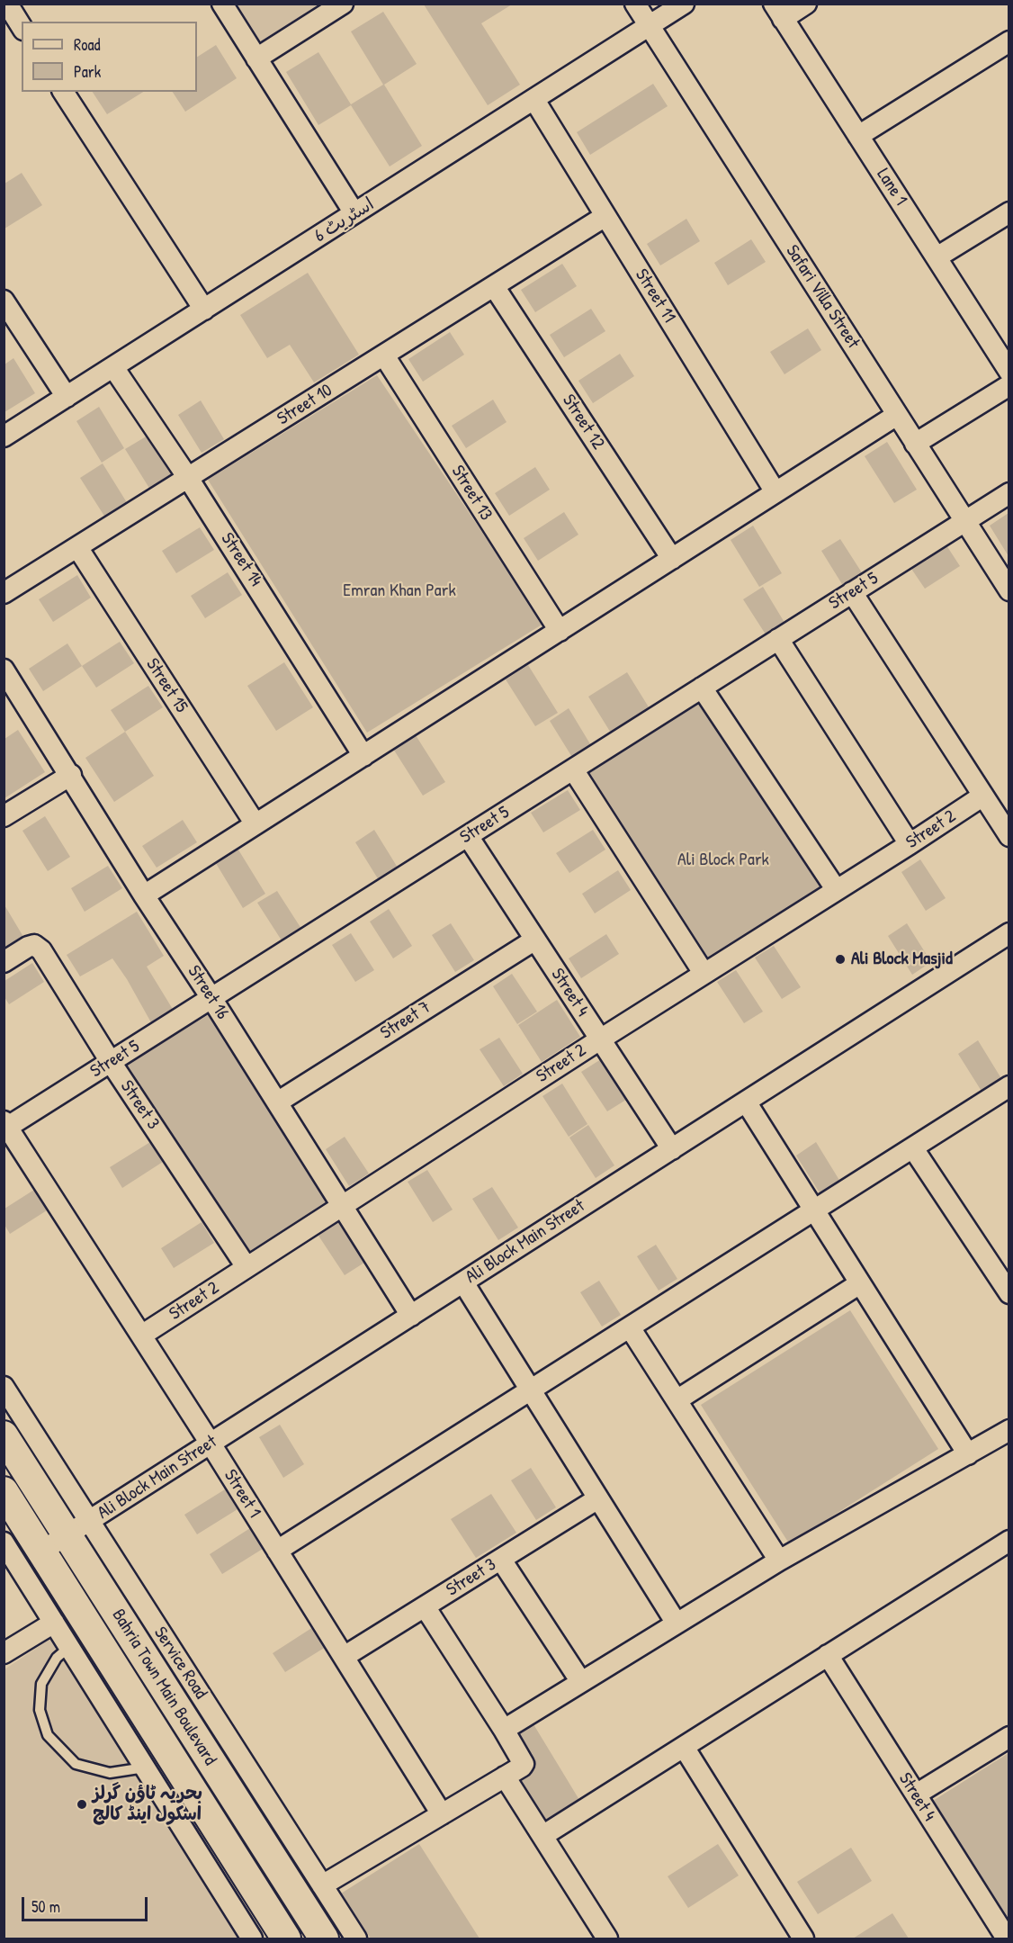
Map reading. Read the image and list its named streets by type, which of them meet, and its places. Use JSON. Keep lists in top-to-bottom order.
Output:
{
  "streets": {
    "main road": ["Bahria Town Main Boulevard"],
    "street": [
      "Lane 1",
      "اسٹریٹ 6",
      "Street 11",
      "Safari Villa Street",
      "Street 10",
      "Street 12",
      "Street 13",
      "Street 14",
      "Street 5",
      "Street 15",
      "Street 2",
      "Street 16",
      "Street 4",
      "Street 7",
      "Street 3",
      "Ali Block Main Street",
      "Street 1",
      "Service Road"
    ]
  },
  "crossings": [
    ["اسٹریٹ 6", "Street 11"],
    ["اسٹریٹ 6", "Safari Villa Street"],
    ["اسٹریٹ 6", "Street 14"],
    ["Street 11", "Street 10"],
    ["Safari Villa Street", "Street 5"],
    ["Street 10", "Street 12"],
    ["Street 10", "Street 13"],
    ["Street 10", "Street 14"],
    ["Street 10", "Street 15"],
    ["Street 5", "Street 16"],
    ["Street 5", "Street 4"],
    ["Street 5", "Street 3"],
    ["Street 5", "Street 1"],
    ["Street 2", "Street 16"],
    ["Street 2", "Street 4"],
    ["Street 2", "Street 3"],
    ["Street 2", "Street 1"],
    ["Street 16", "Street 7"],
    ["Street 16", "Ali Block Main Street"],
    ["Street 4", "Street 7"],
    ["Street 4", "Ali Block Main Street"],
    ["Street 3", "Street 1"],
    ["Ali Block Main Street", "Street 1"],
    ["Ali Block Main Street", "Service Road"],
    ["Ali Block Main Street", "Bahria Town Main Boulevard"],
    ["Service Road", "Bahria Town Main Boulevard"]
  ],
  "parks": ["Emran Khan Park", "Ali Block Park"],
  "places": ["Ali Block Masjid", "بحریہ ٹاؤن گرلز اسکول اینڈ کالج"],
  "legend": ["Road", "Park"],
  "scale_bar": "50 m"
}
